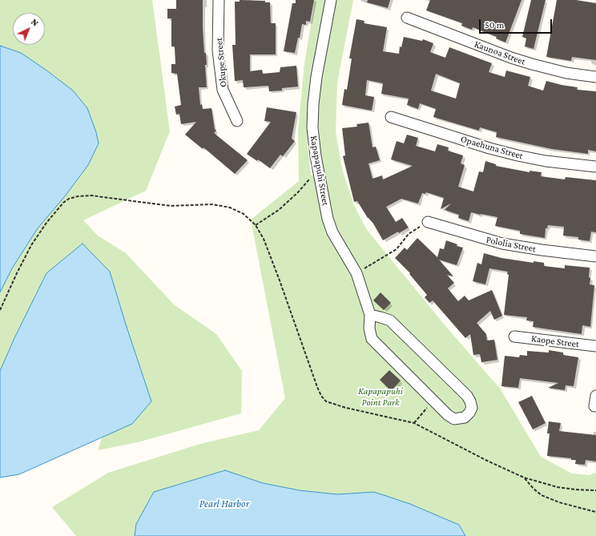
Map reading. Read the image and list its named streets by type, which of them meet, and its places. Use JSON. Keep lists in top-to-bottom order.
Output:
{
  "streets": {
    "street": [
      "Kaunoa Street",
      "Okupe Street",
      "Opaehuna Street",
      "Kapapapuhi Street",
      "Pololia Street",
      "Kaope Street"
    ]
  },
  "water": ["Pearl Harbor"],
  "parks": ["Kapapapuhi Point Park"],
  "scale_bar": "50 m",
  "north": "top right"
}
